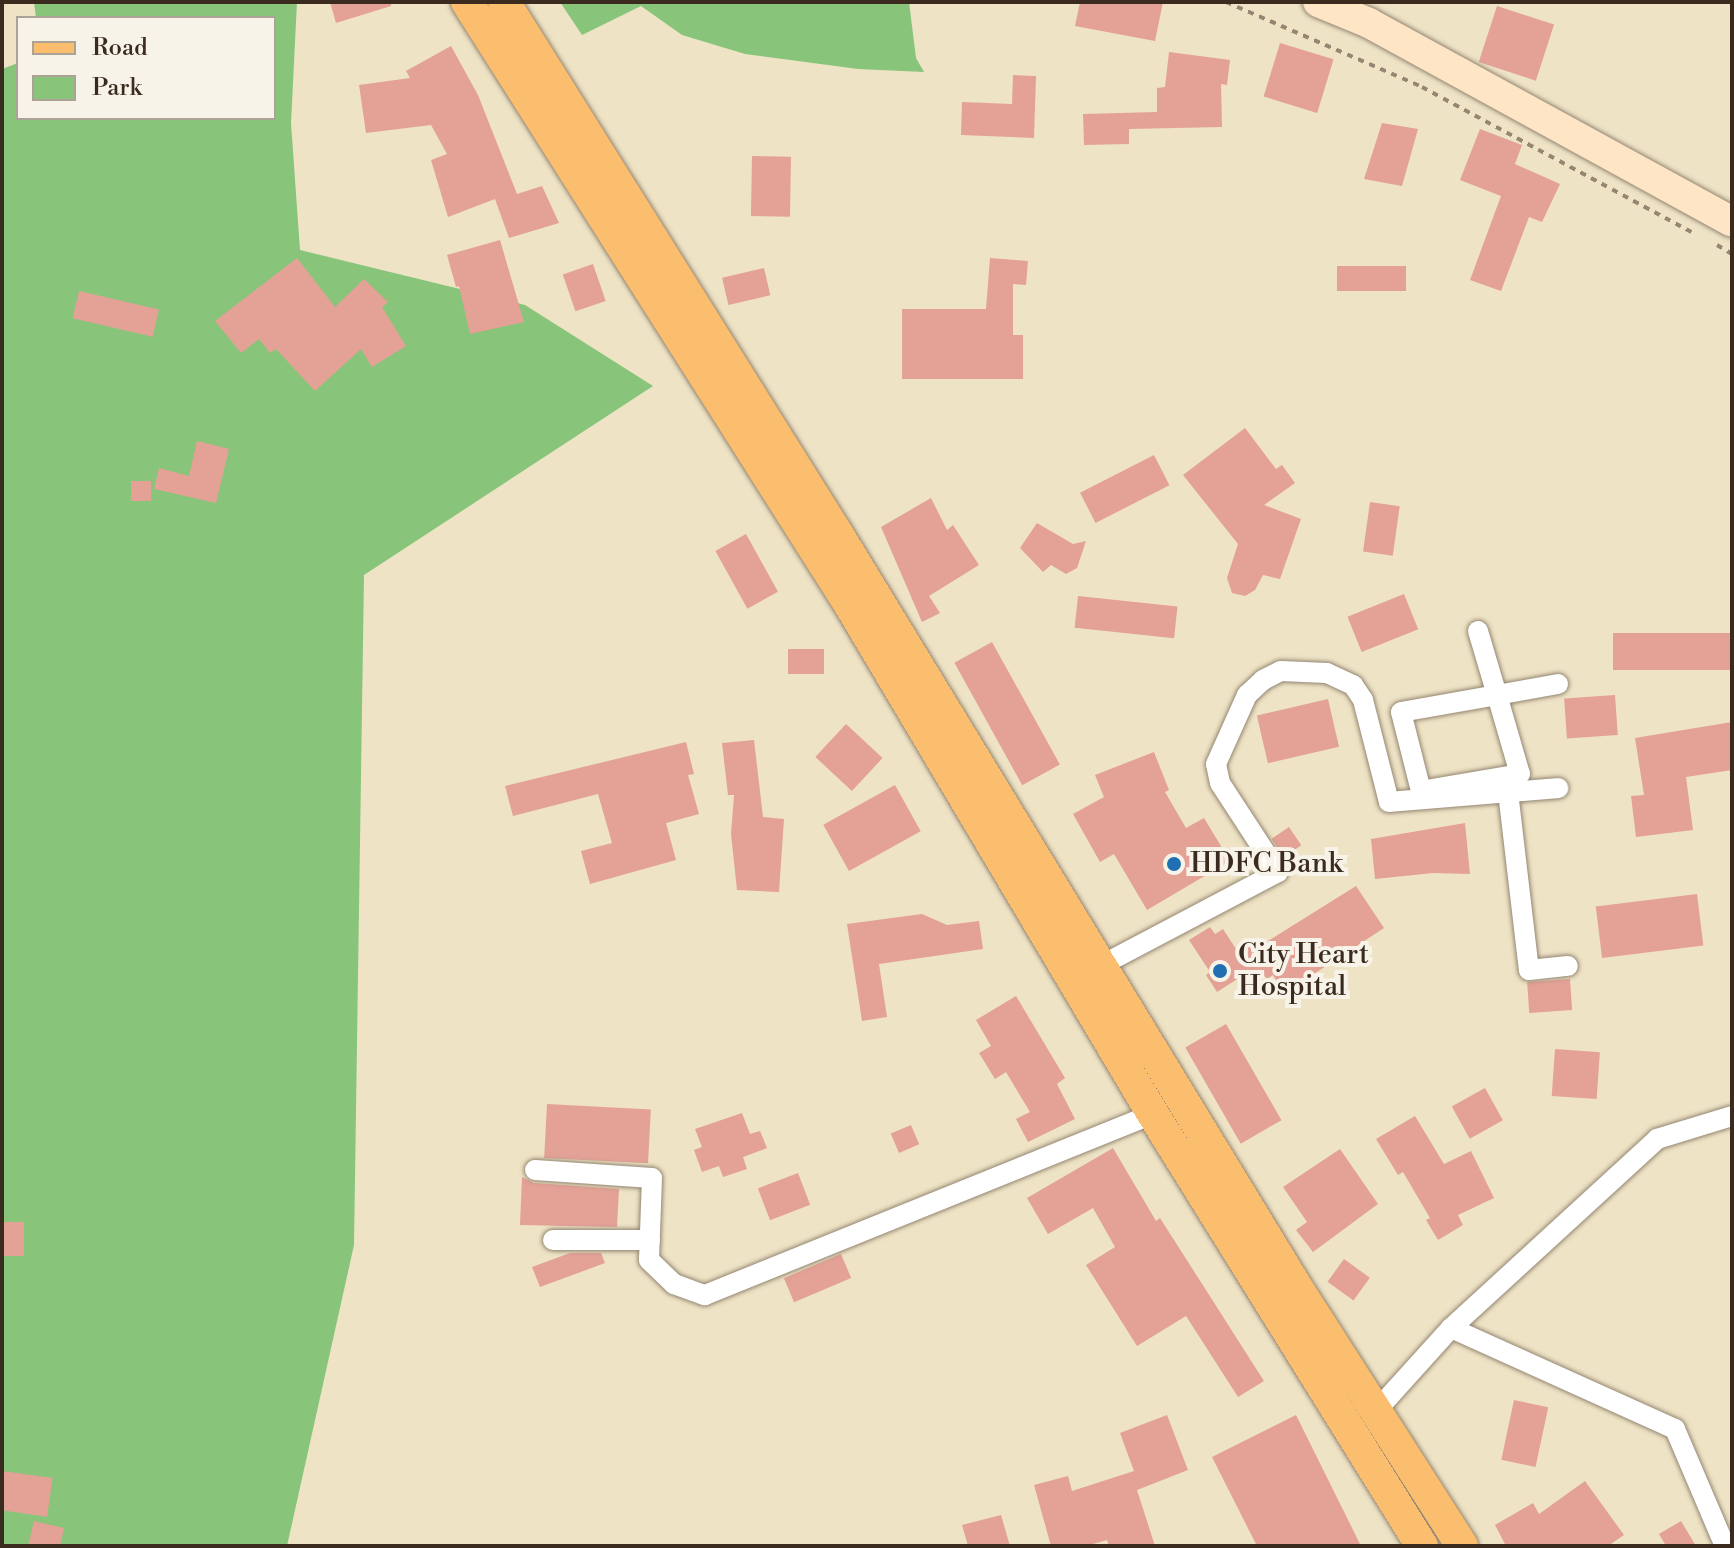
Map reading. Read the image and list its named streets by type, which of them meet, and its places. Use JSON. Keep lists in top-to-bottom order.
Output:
{
  "places": ["HDFC Bank", "City Heart Hospital"],
  "legend": ["Road", "Park"]
}
